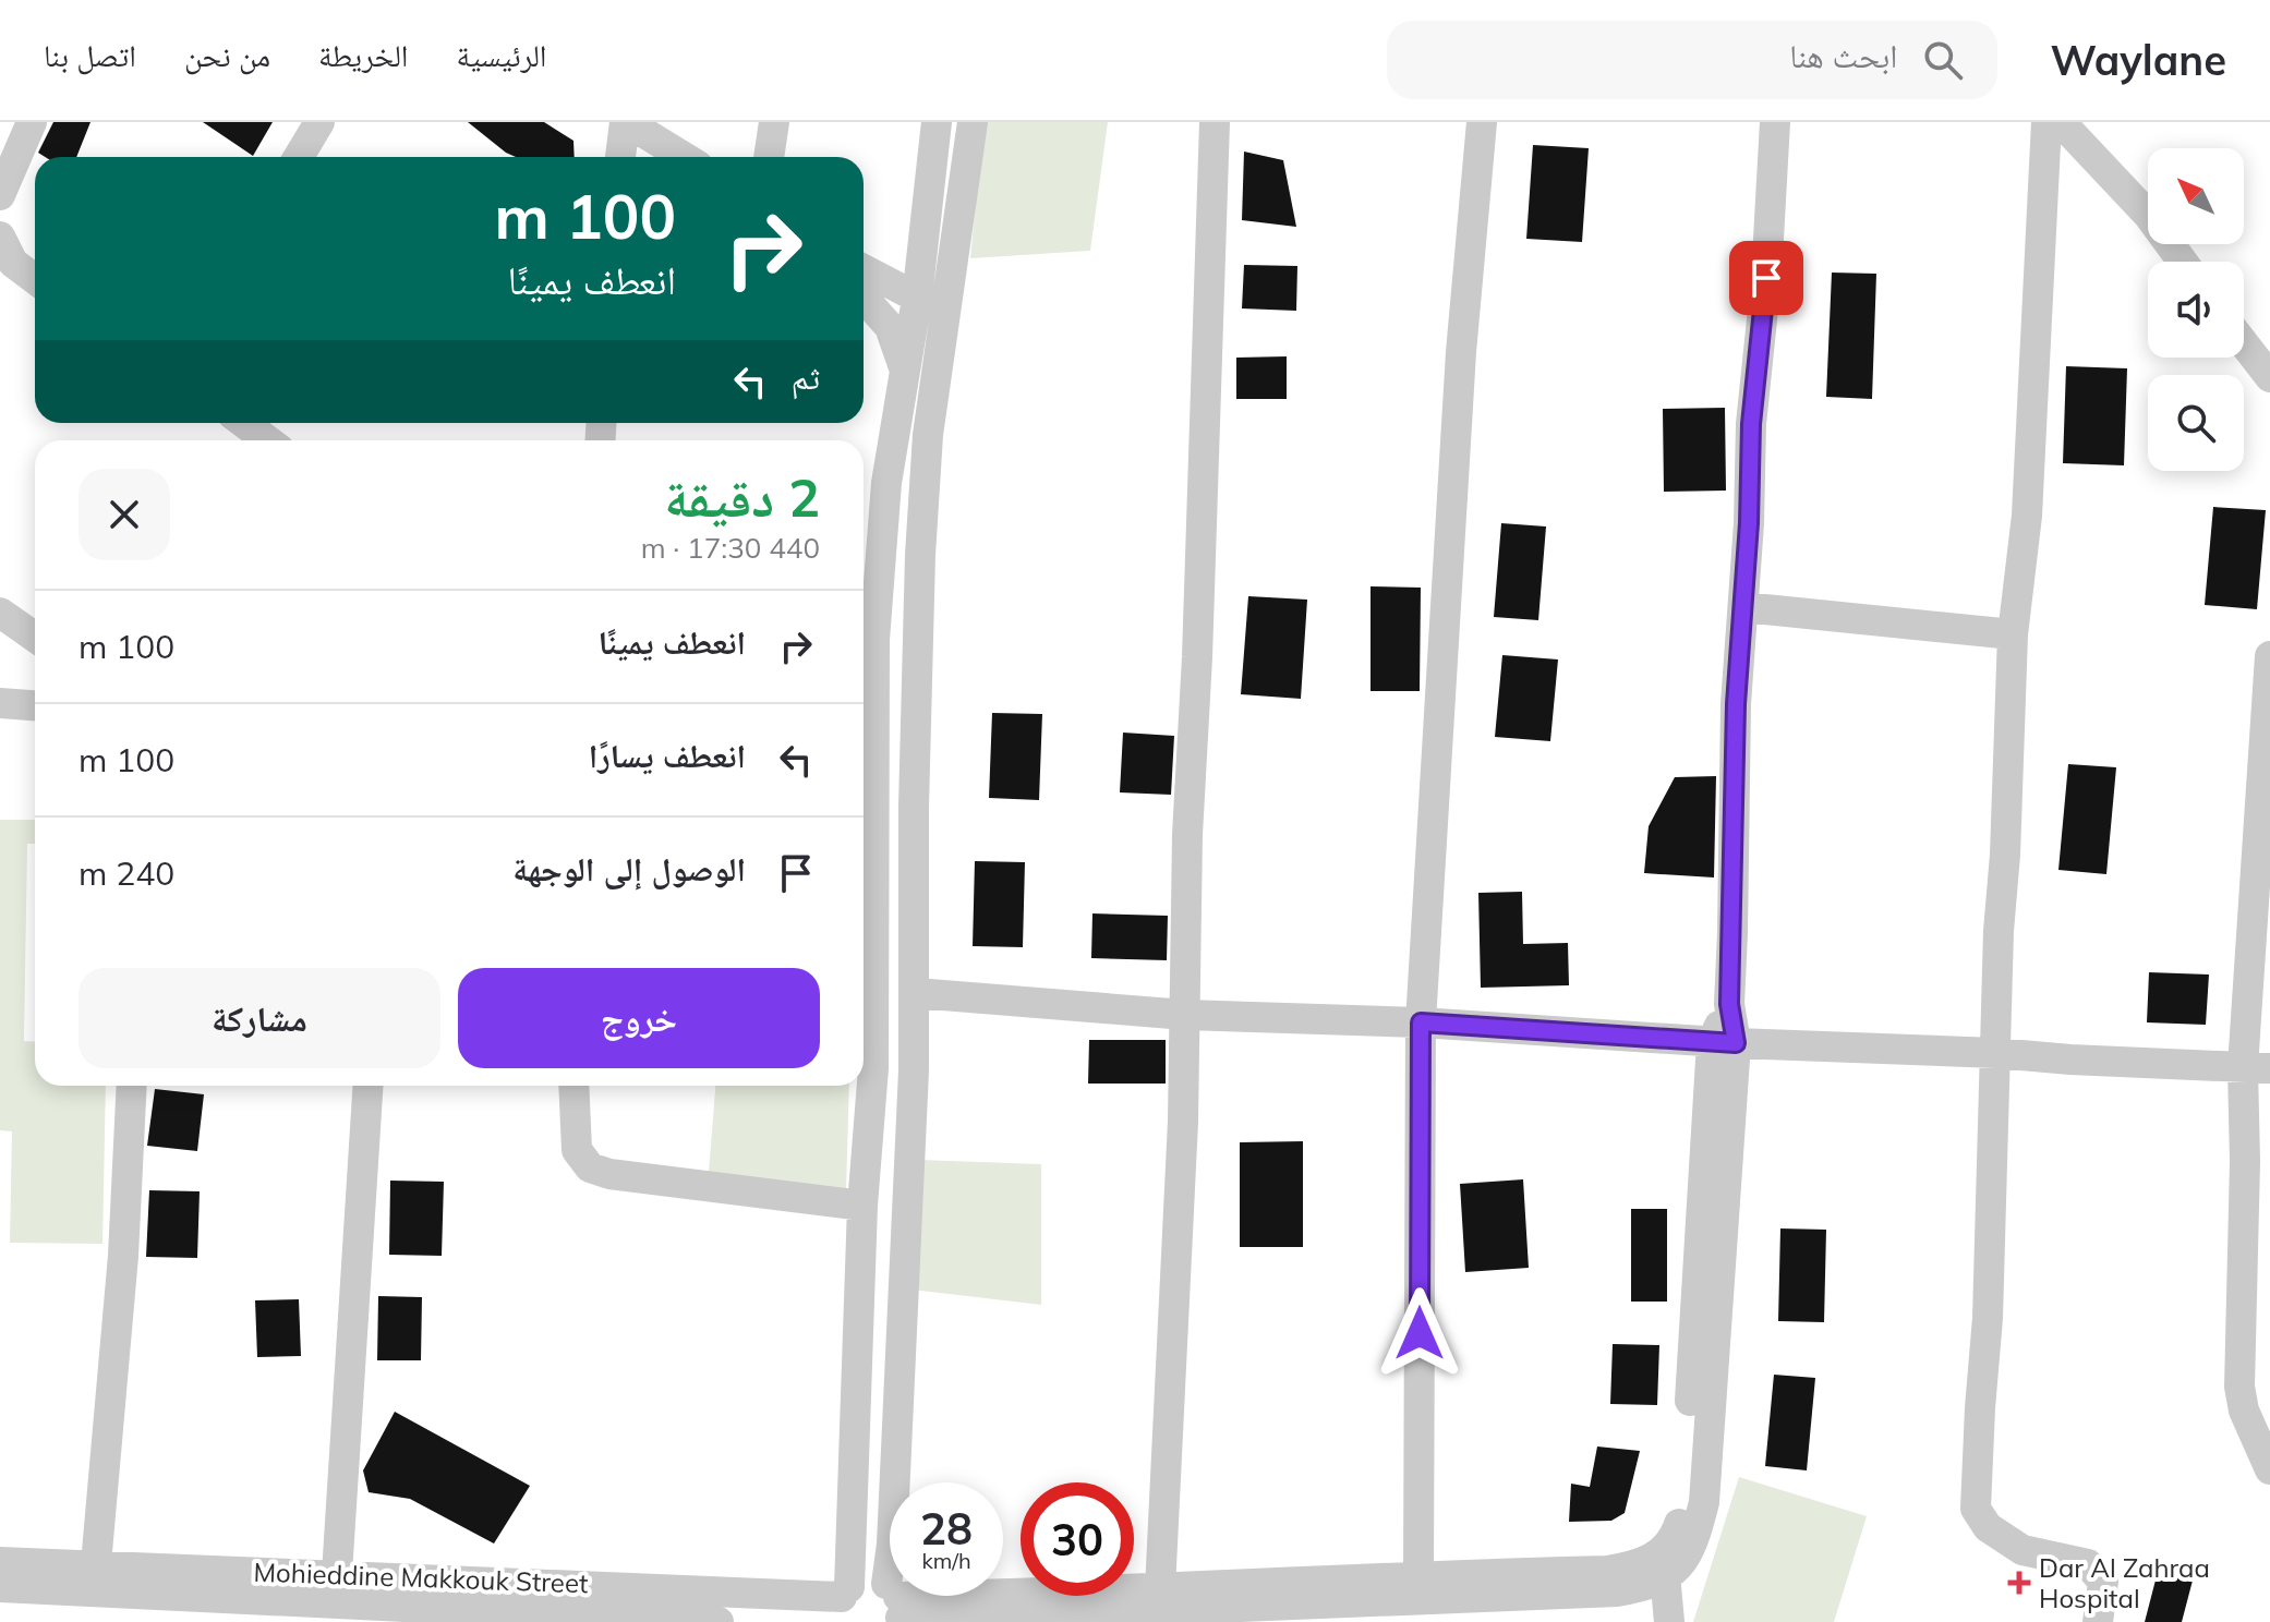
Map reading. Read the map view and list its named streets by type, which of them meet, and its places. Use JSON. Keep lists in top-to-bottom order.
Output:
{
  "streets": {
    "street": ["Mohieddine Makkouk Street"]
  },
  "places": {
    "health": ["Dar Al Zahraa Hospital"]
  },
  "north": "top left",
  "page": {
    "header": "Waylane",
    "search": "ابحث هنا",
    "nav": [
      "الرئيسية",
      "الخريطة",
      "من نحن",
      "اتصل بنا"
    ],
    "turn": ["100 m", "انعطف يمينًا"],
    "then": "ثم",
    "heading": ["2 دقيقة", "440 m · 17:30"],
    "list": [
      {
        "name": "انعطف يمينًا",
        "value": "100 m"
      },
      {
        "name": "انعطف يسارًا",
        "value": "100 m"
      },
      {
        "name": "الوصول إلى الوجهة",
        "value": "240 m"
      }
    ],
    "buttons": ["خروج", "مشاركة"],
    "speed": "28 km/h",
    "limit": "30"
  }
}
